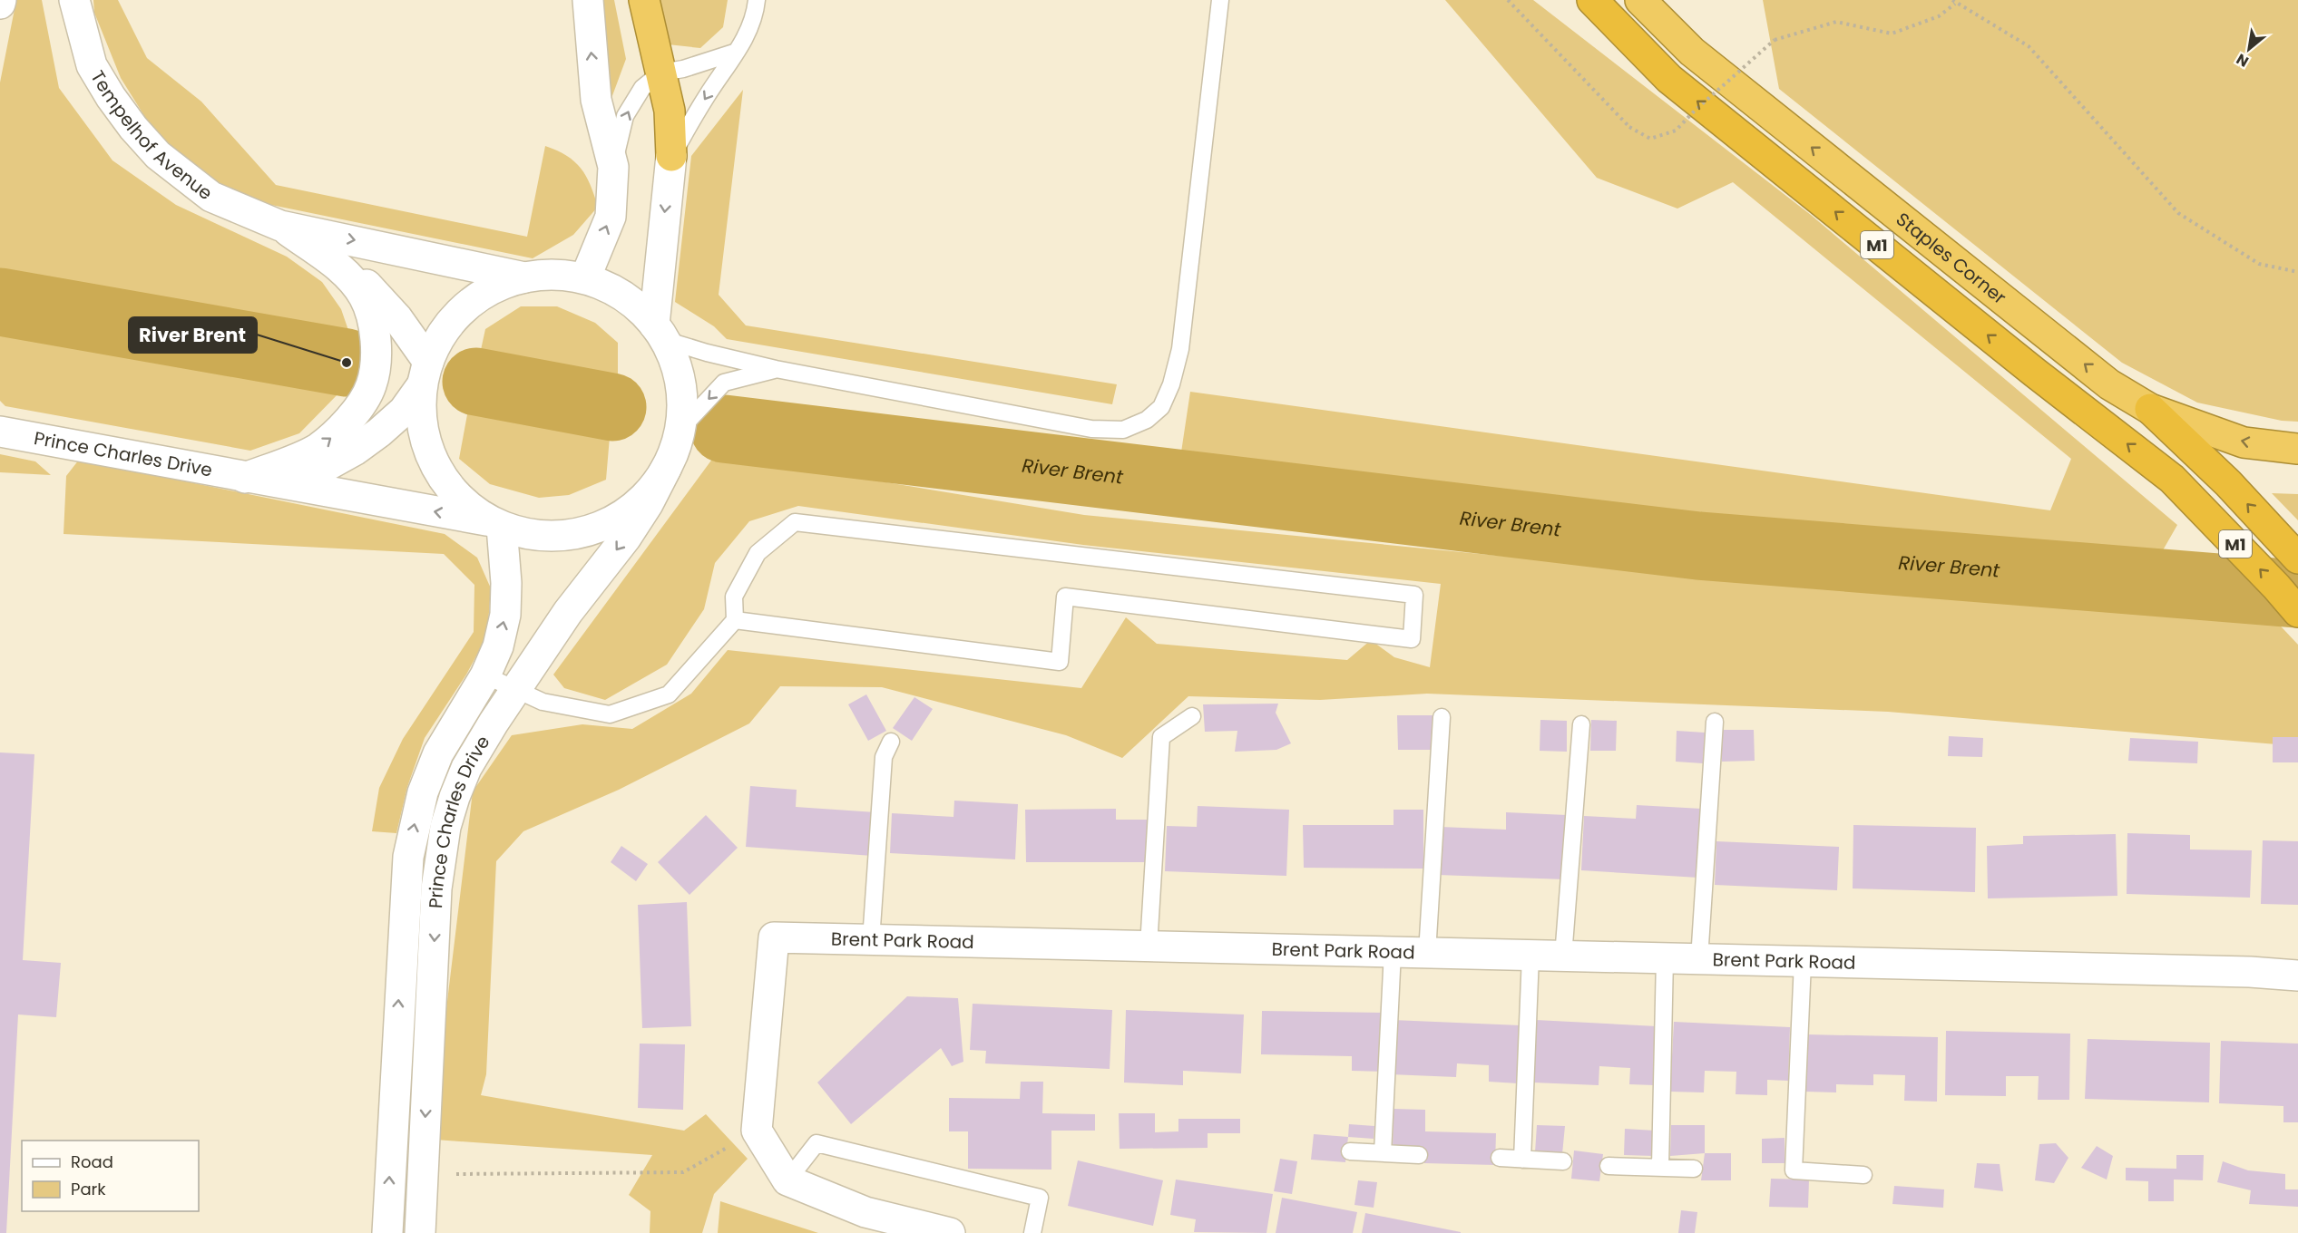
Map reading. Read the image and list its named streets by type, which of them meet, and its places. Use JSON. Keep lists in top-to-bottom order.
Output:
{
  "streets": {
    "highway": ["M1", "Staples Corner"],
    "street": ["Tempelhof Avenue", "Prince Charles Drive", "Brent Park Road"]
  },
  "crossings": [
    ["Tempelhof Avenue", "Prince Charles Drive"],
    ["M1", "Staples Corner"]
  ],
  "water": ["River Brent"],
  "places": ["River Brent"],
  "legend": ["Road", "Park"],
  "north": "bottom left"
}
